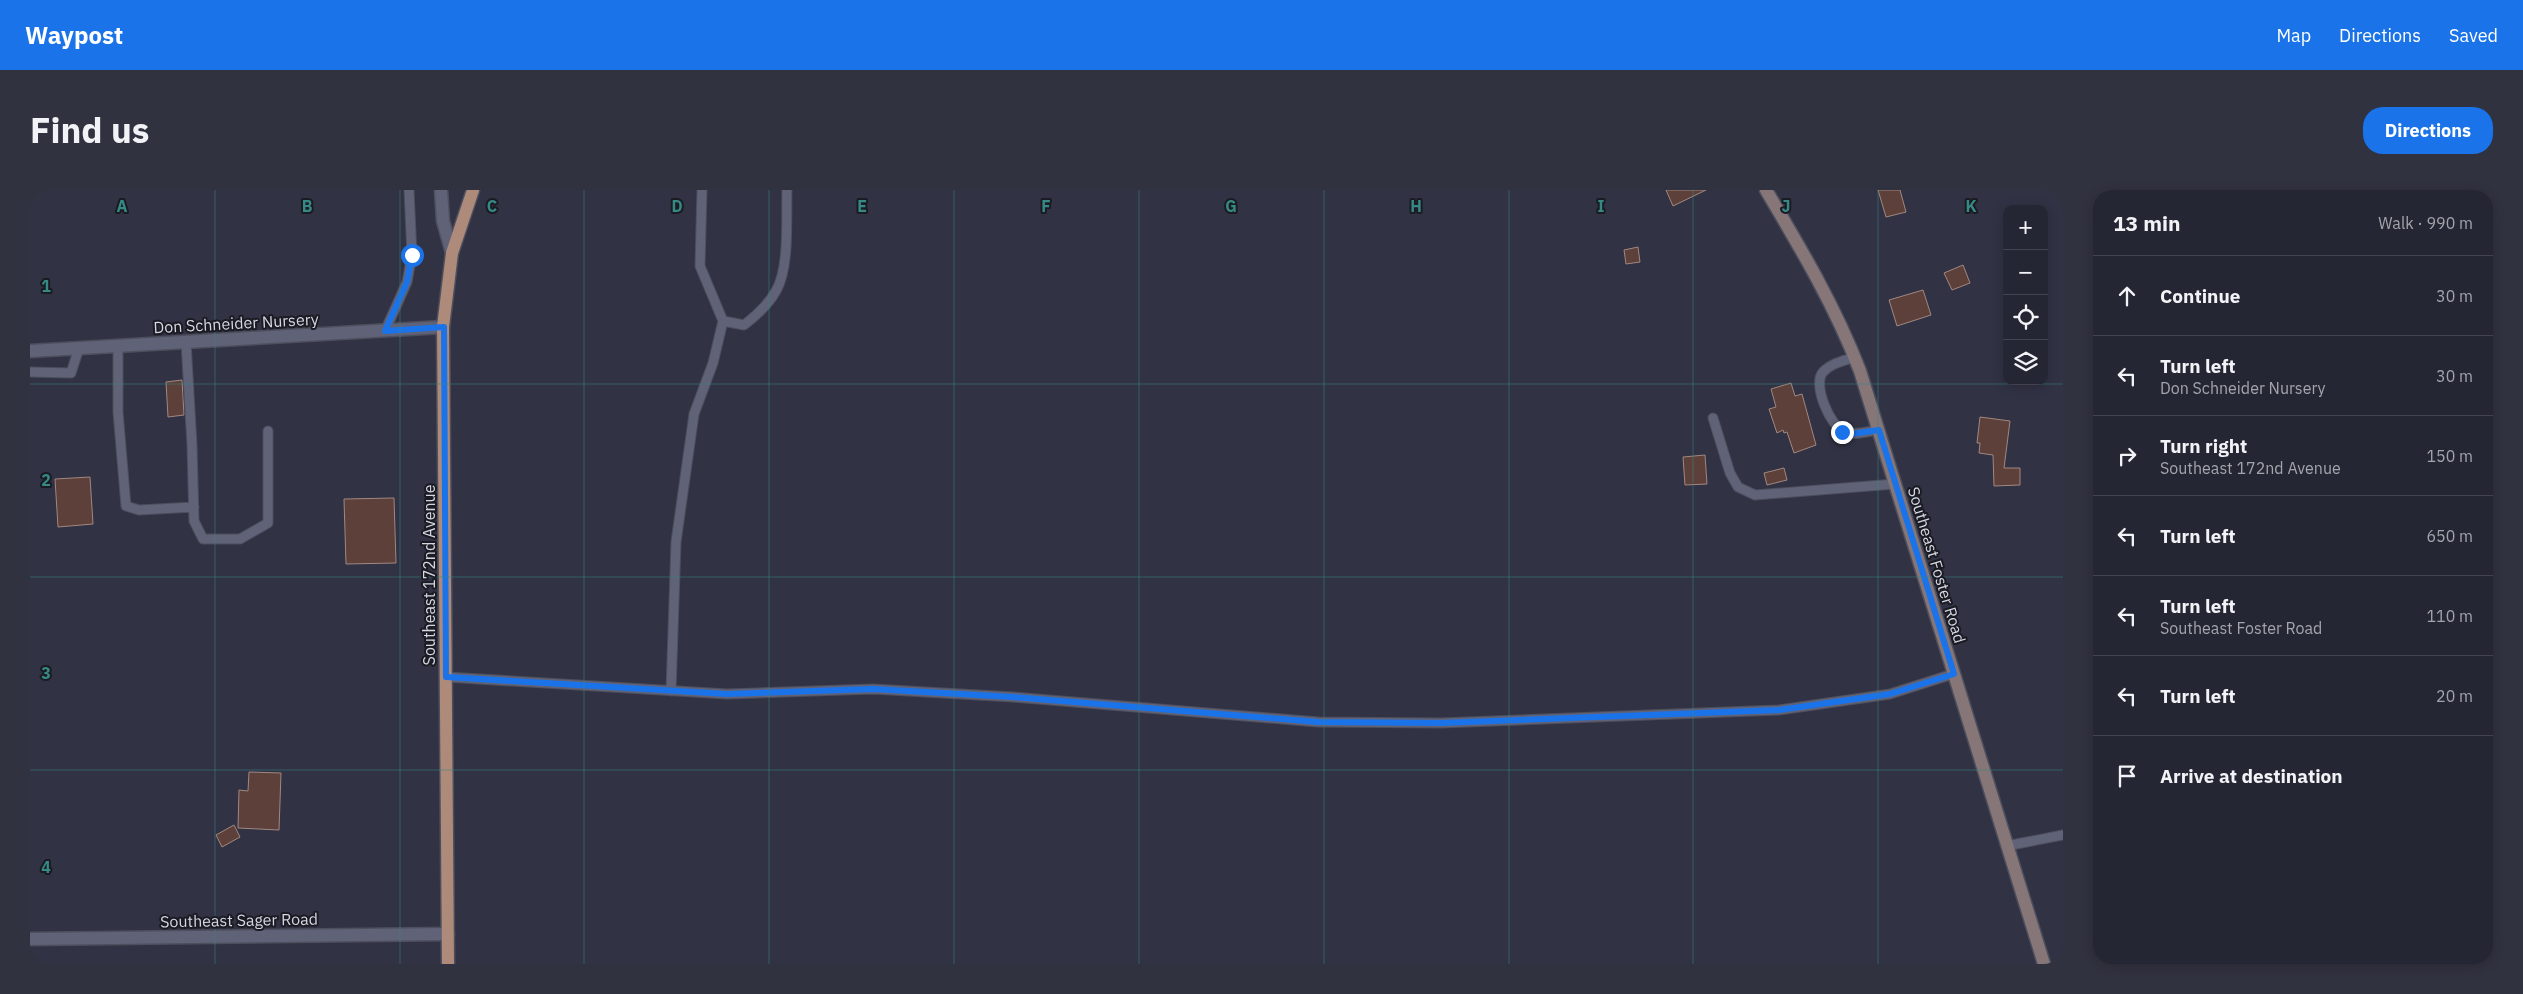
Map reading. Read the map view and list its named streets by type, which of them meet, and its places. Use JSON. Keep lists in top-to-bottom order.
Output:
{
  "streets": {
    "main road": ["Southeast Foster Road", "Southeast 172nd Avenue"],
    "street": ["Don Schneider Nursery", "Southeast Sager Road"]
  },
  "crossings": [
    ["Don Schneider Nursery", "Southeast 172nd Avenue"],
    ["Southeast 172nd Avenue", "Southeast Sager Road"]
  ],
  "page": {
    "header": "Waypost",
    "nav": ["Map", "Directions", "Saved"],
    "title": "Find us",
    "buttons": "Directions",
    "heading": ["13 min", "Walk · 990 m"],
    "map_buttons": ["+", "−"],
    "list": [
      ["Continue", "30 m"],
      ["Turn left", "Don Schneider Nursery", "30 m"],
      ["Turn right", "Southeast 172nd Avenue", "150 m"],
      ["Turn left", "650 m"],
      ["Turn left", "Southeast Foster Road", "110 m"],
      ["Turn left", "20 m"],
      "Arrive at destination"
    ]
  },
  "grid": {
    "columns": [
      "A",
      "B",
      "C",
      "D",
      "E",
      "F",
      "G",
      "H",
      "I",
      "J",
      "K"
    ],
    "rows": [
      "1",
      "2",
      "3",
      "4"
    ]
  }
}
